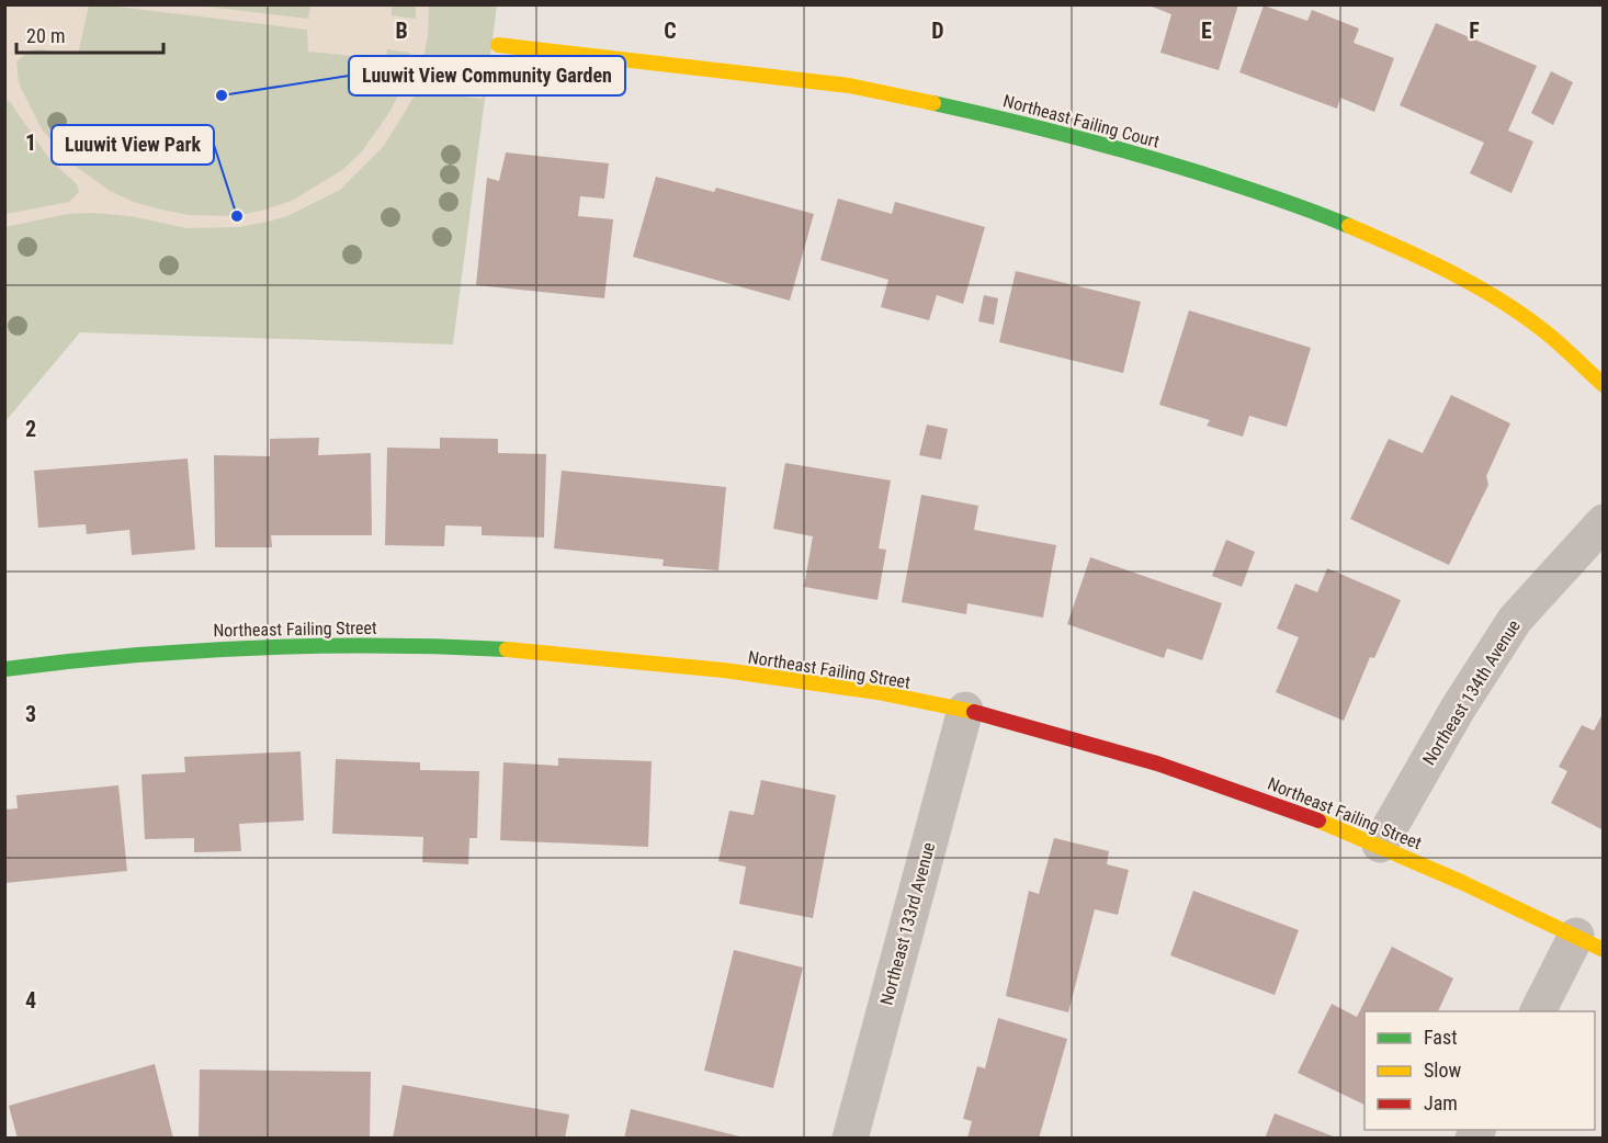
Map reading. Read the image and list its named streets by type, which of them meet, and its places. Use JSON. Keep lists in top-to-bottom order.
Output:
{
  "streets": {
    "street": [
      "Northeast Failing Court",
      "Northeast Failing Street",
      "Northeast 134th Avenue",
      "Northeast 133rd Avenue"
    ]
  },
  "crossings": [
    ["Northeast Failing Street", "Northeast 134th Avenue"],
    ["Northeast Failing Street", "Northeast 133rd Avenue"]
  ],
  "places": ["Luuwit View Community Garden", "Luuwit View Park"],
  "legend": ["Fast", "Slow", "Jam"],
  "scale_bar": "20 m",
  "grid": {
    "columns": [
      "B",
      "C",
      "D",
      "E",
      "F"
    ],
    "rows": [
      "1",
      "2",
      "3",
      "4"
    ]
  }
}
